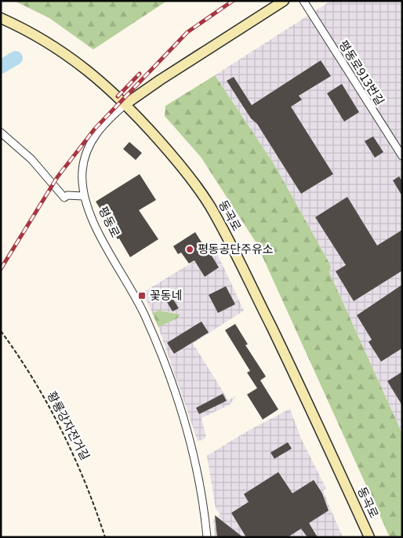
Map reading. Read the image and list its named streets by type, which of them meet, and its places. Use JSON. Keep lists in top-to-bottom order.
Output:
{
  "streets": {
    "main road": ["동곡로", "평동로"],
    "street": ["평동로913번길"],
    "path": ["황룡강자전거길"]
  },
  "crossings": [
    ["동곡로", "평동로"]
  ],
  "places": {
    "other": ["평동공단주유소"],
    "transit": ["꽃동네"]
  }
}
